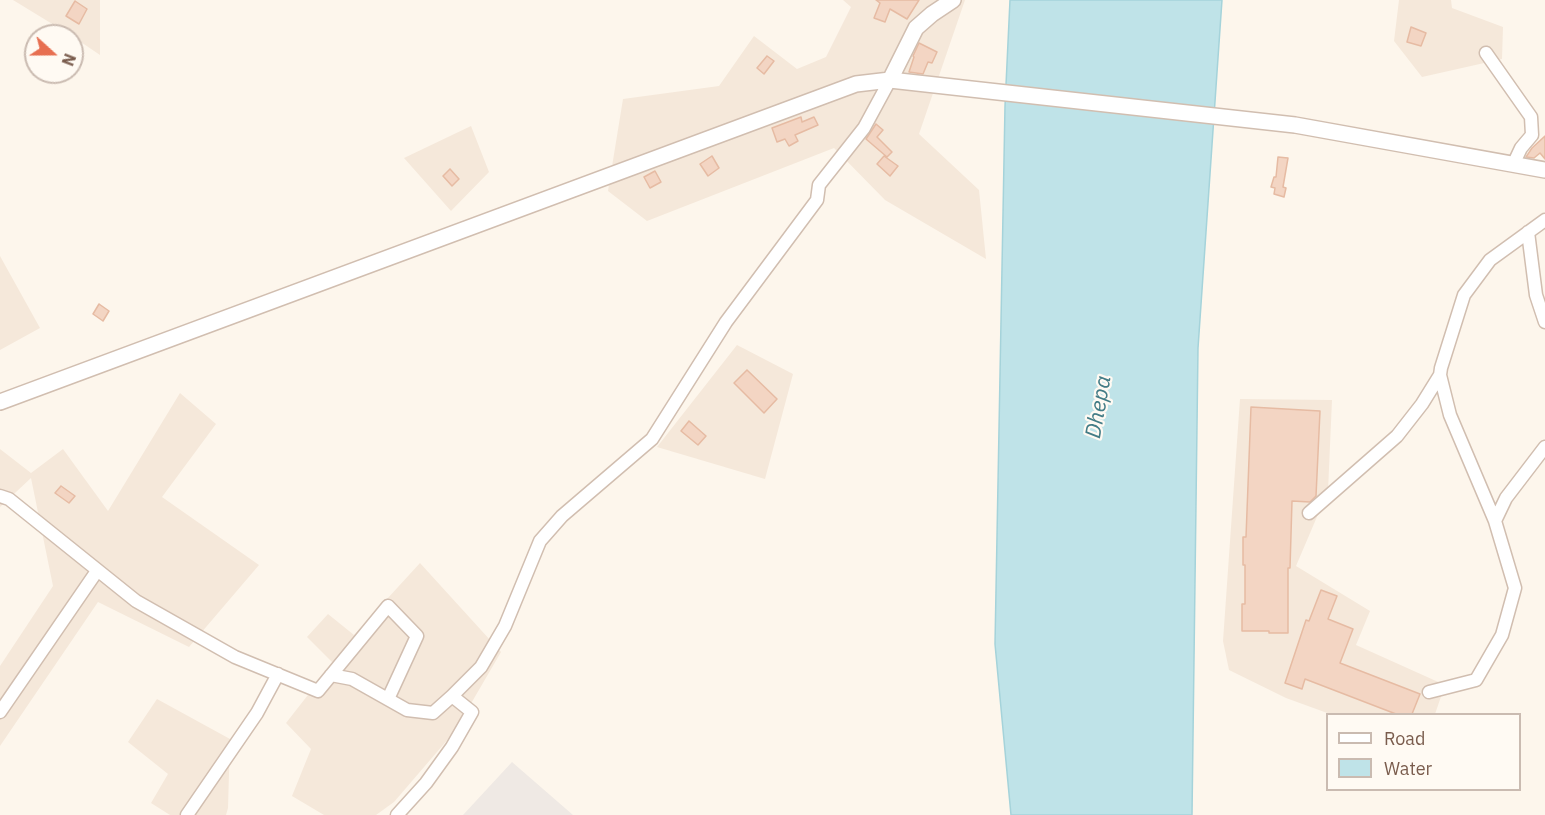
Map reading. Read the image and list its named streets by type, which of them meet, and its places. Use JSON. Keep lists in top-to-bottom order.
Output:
{
  "water": ["Dhepa"],
  "legend": ["Road", "Water"],
  "north": "right"
}
